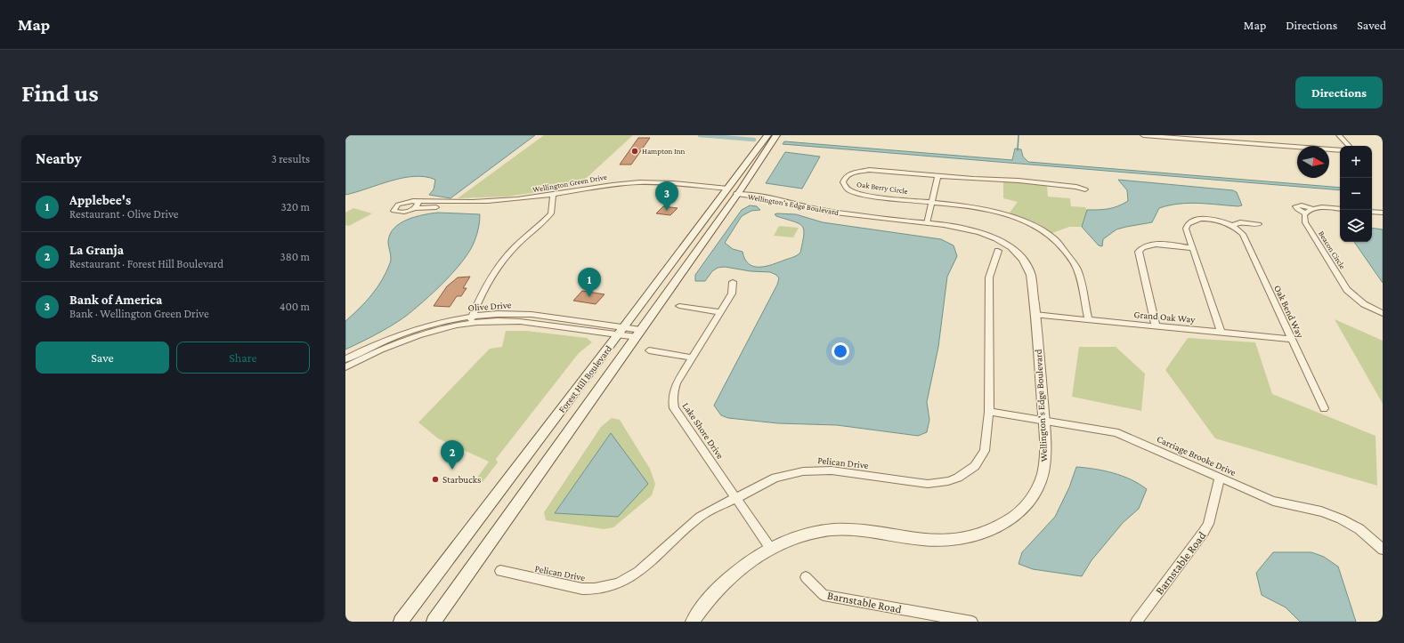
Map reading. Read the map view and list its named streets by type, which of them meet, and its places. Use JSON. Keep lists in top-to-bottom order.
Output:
{
  "streets": {
    "main road": ["Forest Hill Boulevard"],
    "street": [
      "Wellington Green Drive",
      "Oak Berry Circle",
      "Wellington's Edge Boulevard",
      "Beacon Circle",
      "Olive Drive",
      "Oak Bend Way",
      "Grand Oak Way",
      "Lake Shore Drive",
      "Carriage Brooke Drive",
      "Pelican Drive",
      "Barnstable Road"
    ]
  },
  "crossings": [
    ["Wellington Green Drive", "Forest Hill Boulevard"],
    ["Oak Berry Circle", "Grand Oak Way"],
    ["Wellington's Edge Boulevard", "Grand Oak Way"],
    ["Wellington's Edge Boulevard", "Forest Hill Boulevard"],
    ["Wellington's Edge Boulevard", "Lake Shore Drive"],
    ["Wellington's Edge Boulevard", "Carriage Brooke Drive"],
    ["Olive Drive", "Forest Hill Boulevard"],
    ["Oak Bend Way", "Grand Oak Way"],
    ["Lake Shore Drive", "Pelican Drive"],
    ["Carriage Brooke Drive", "Pelican Drive"],
    ["Carriage Brooke Drive", "Barnstable Road"]
  ],
  "places": ["Hampton Inn", "Starbucks"],
  "north": "right",
  "page": {
    "header": "Map",
    "nav": ["Map", "Directions", "Saved"],
    "buttons": [
      "Directions",
      ["Save", "Share"]
    ],
    "title": "Find us",
    "heading": ["Nearby", "3 results"],
    "map_buttons": ["+", "−"],
    "list": [
      {
        "mark": "1",
        "name": "Applebee's",
        "note": "Restaurant · Olive Drive",
        "value": "320 m"
      },
      {
        "mark": "2",
        "name": "La Granja",
        "note": "Restaurant · Forest Hill Boulevard",
        "value": "380 m"
      },
      {
        "mark": "3",
        "name": "Bank of America",
        "note": "Bank · Wellington Green Drive",
        "value": "400 m"
      }
    ],
    "pins": ["3", "1", "2"]
  }
}
